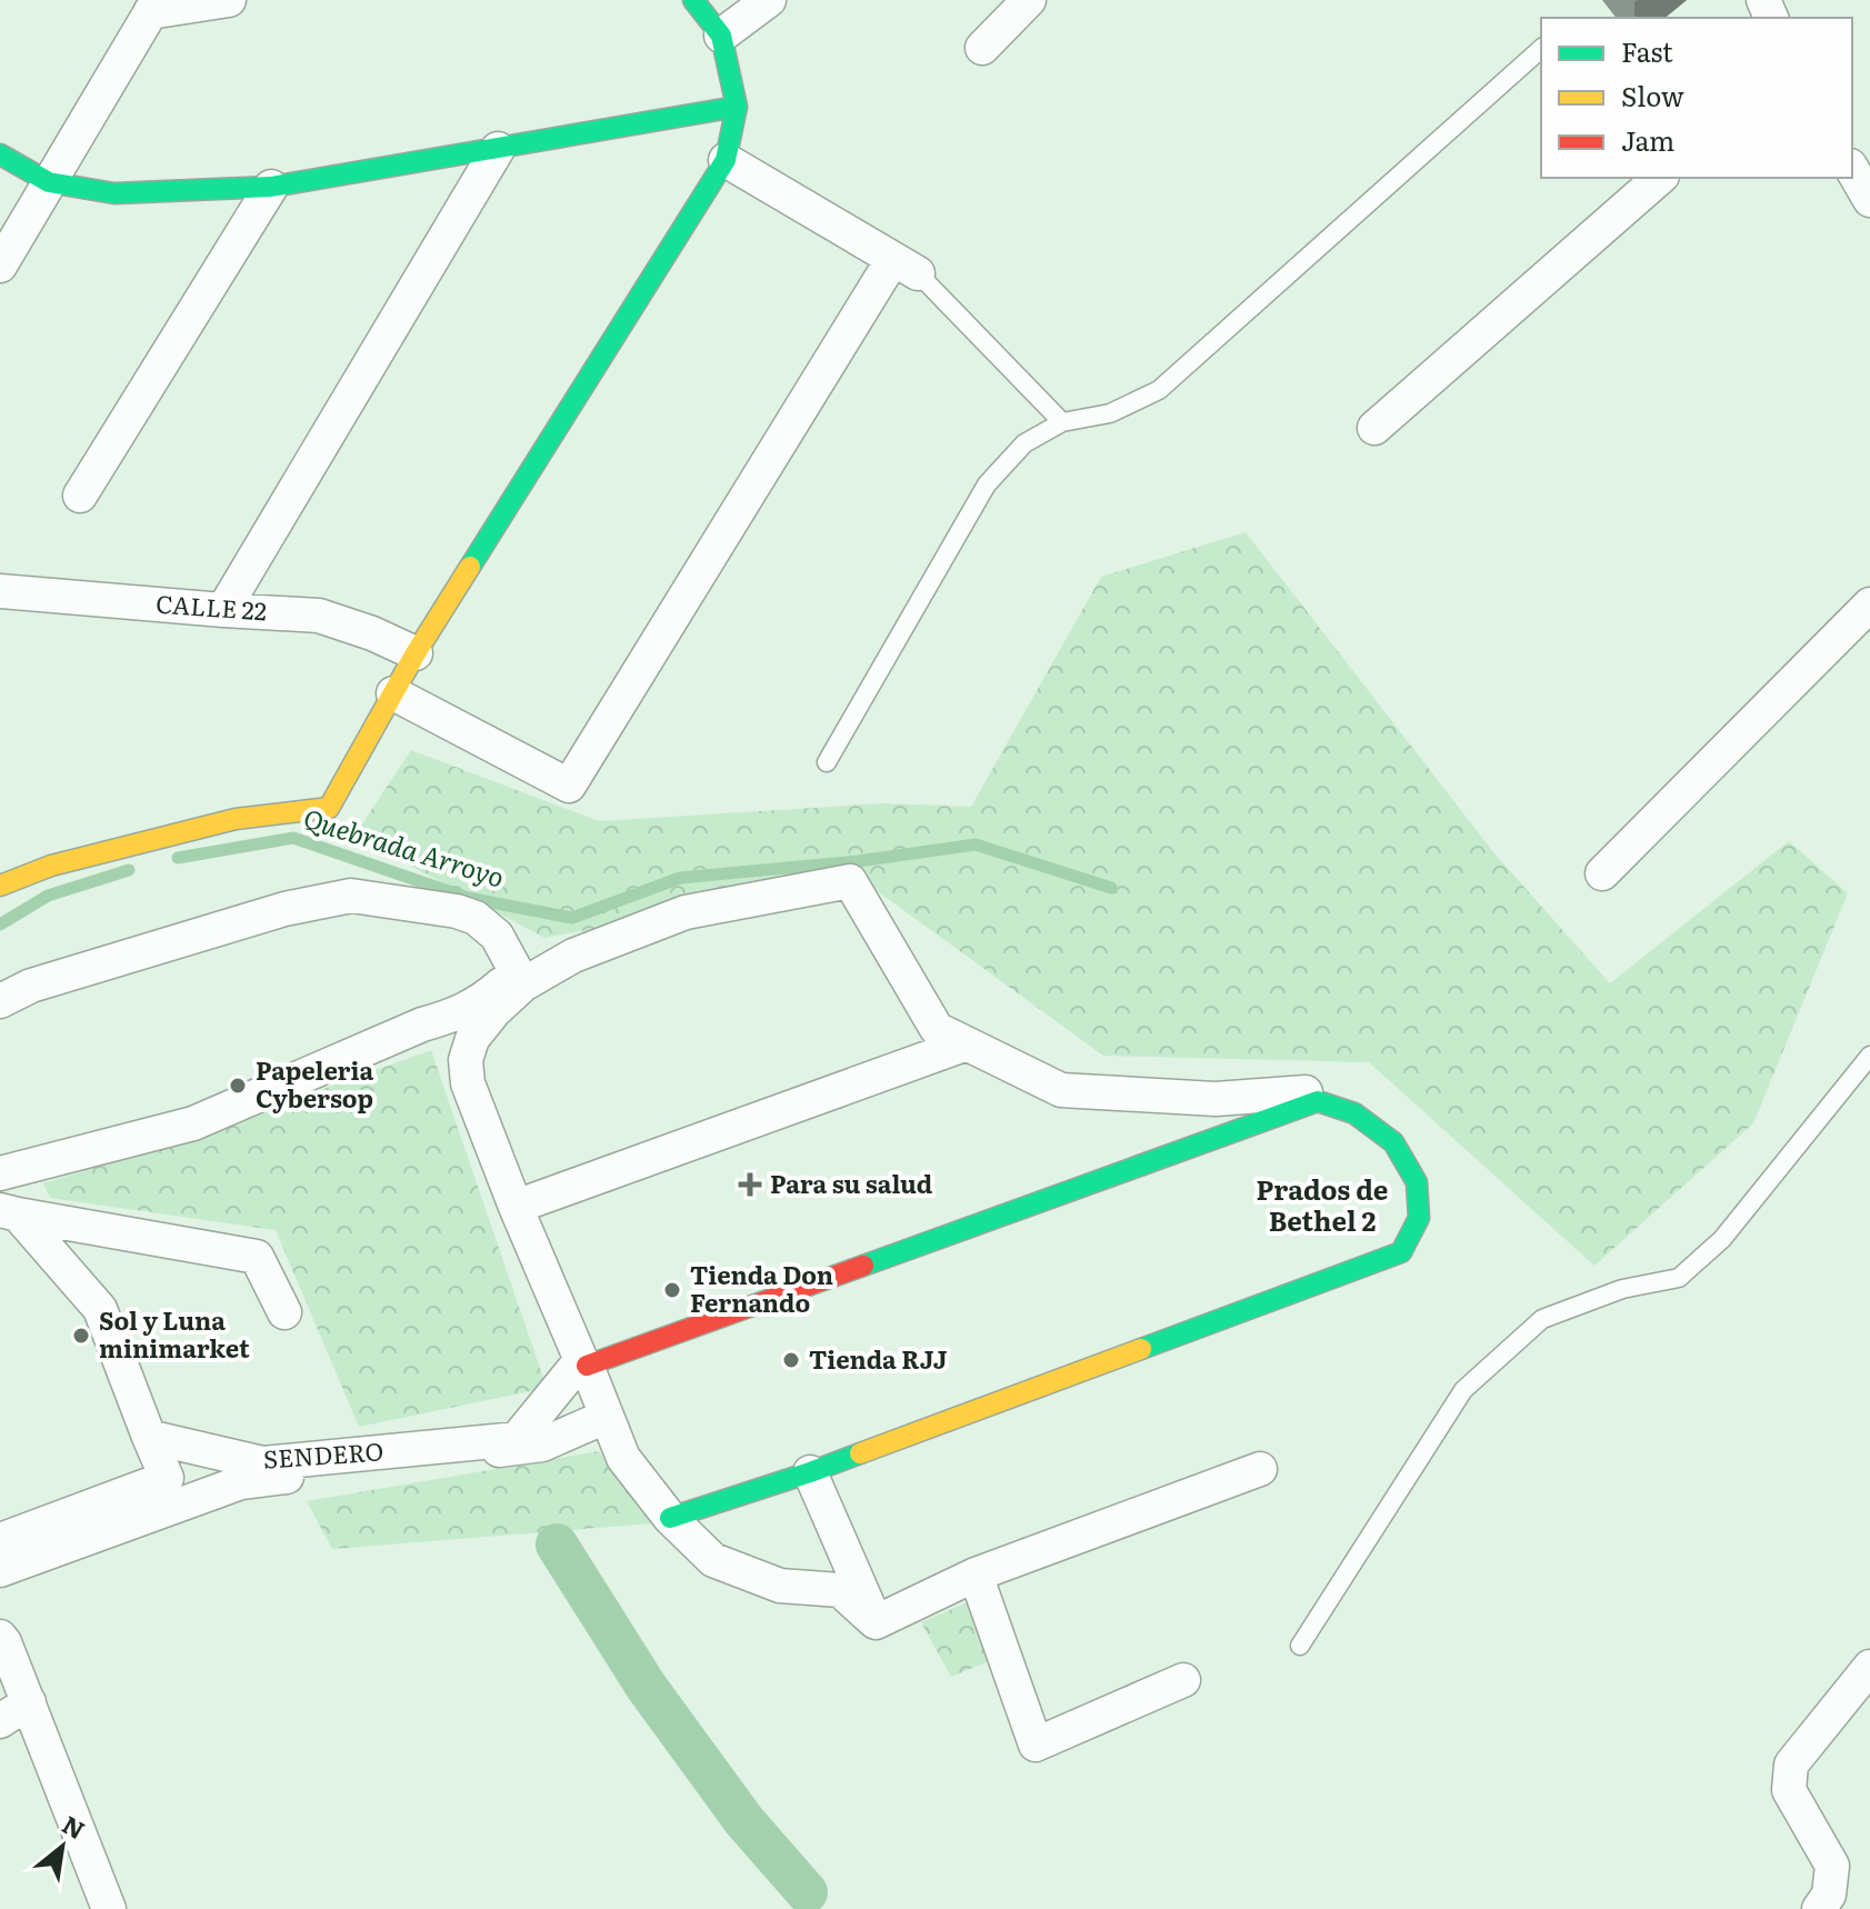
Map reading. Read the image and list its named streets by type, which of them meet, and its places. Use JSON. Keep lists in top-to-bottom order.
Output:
{
  "streets": {
    "street": ["CALLE 22", "SENDERO"]
  },
  "districts": ["Prados de Bethel 2"],
  "water": ["Quebrada Arroyo"],
  "places": {
    "other": [
      "Papeleria Cybersop",
      "Tienda Don Fernando",
      "Sol y Luna minimarket",
      "Tienda RJJ"
    ],
    "health": ["Para su salud"]
  },
  "legend": ["Fast", "Slow", "Jam"],
  "north": "top right"
}
